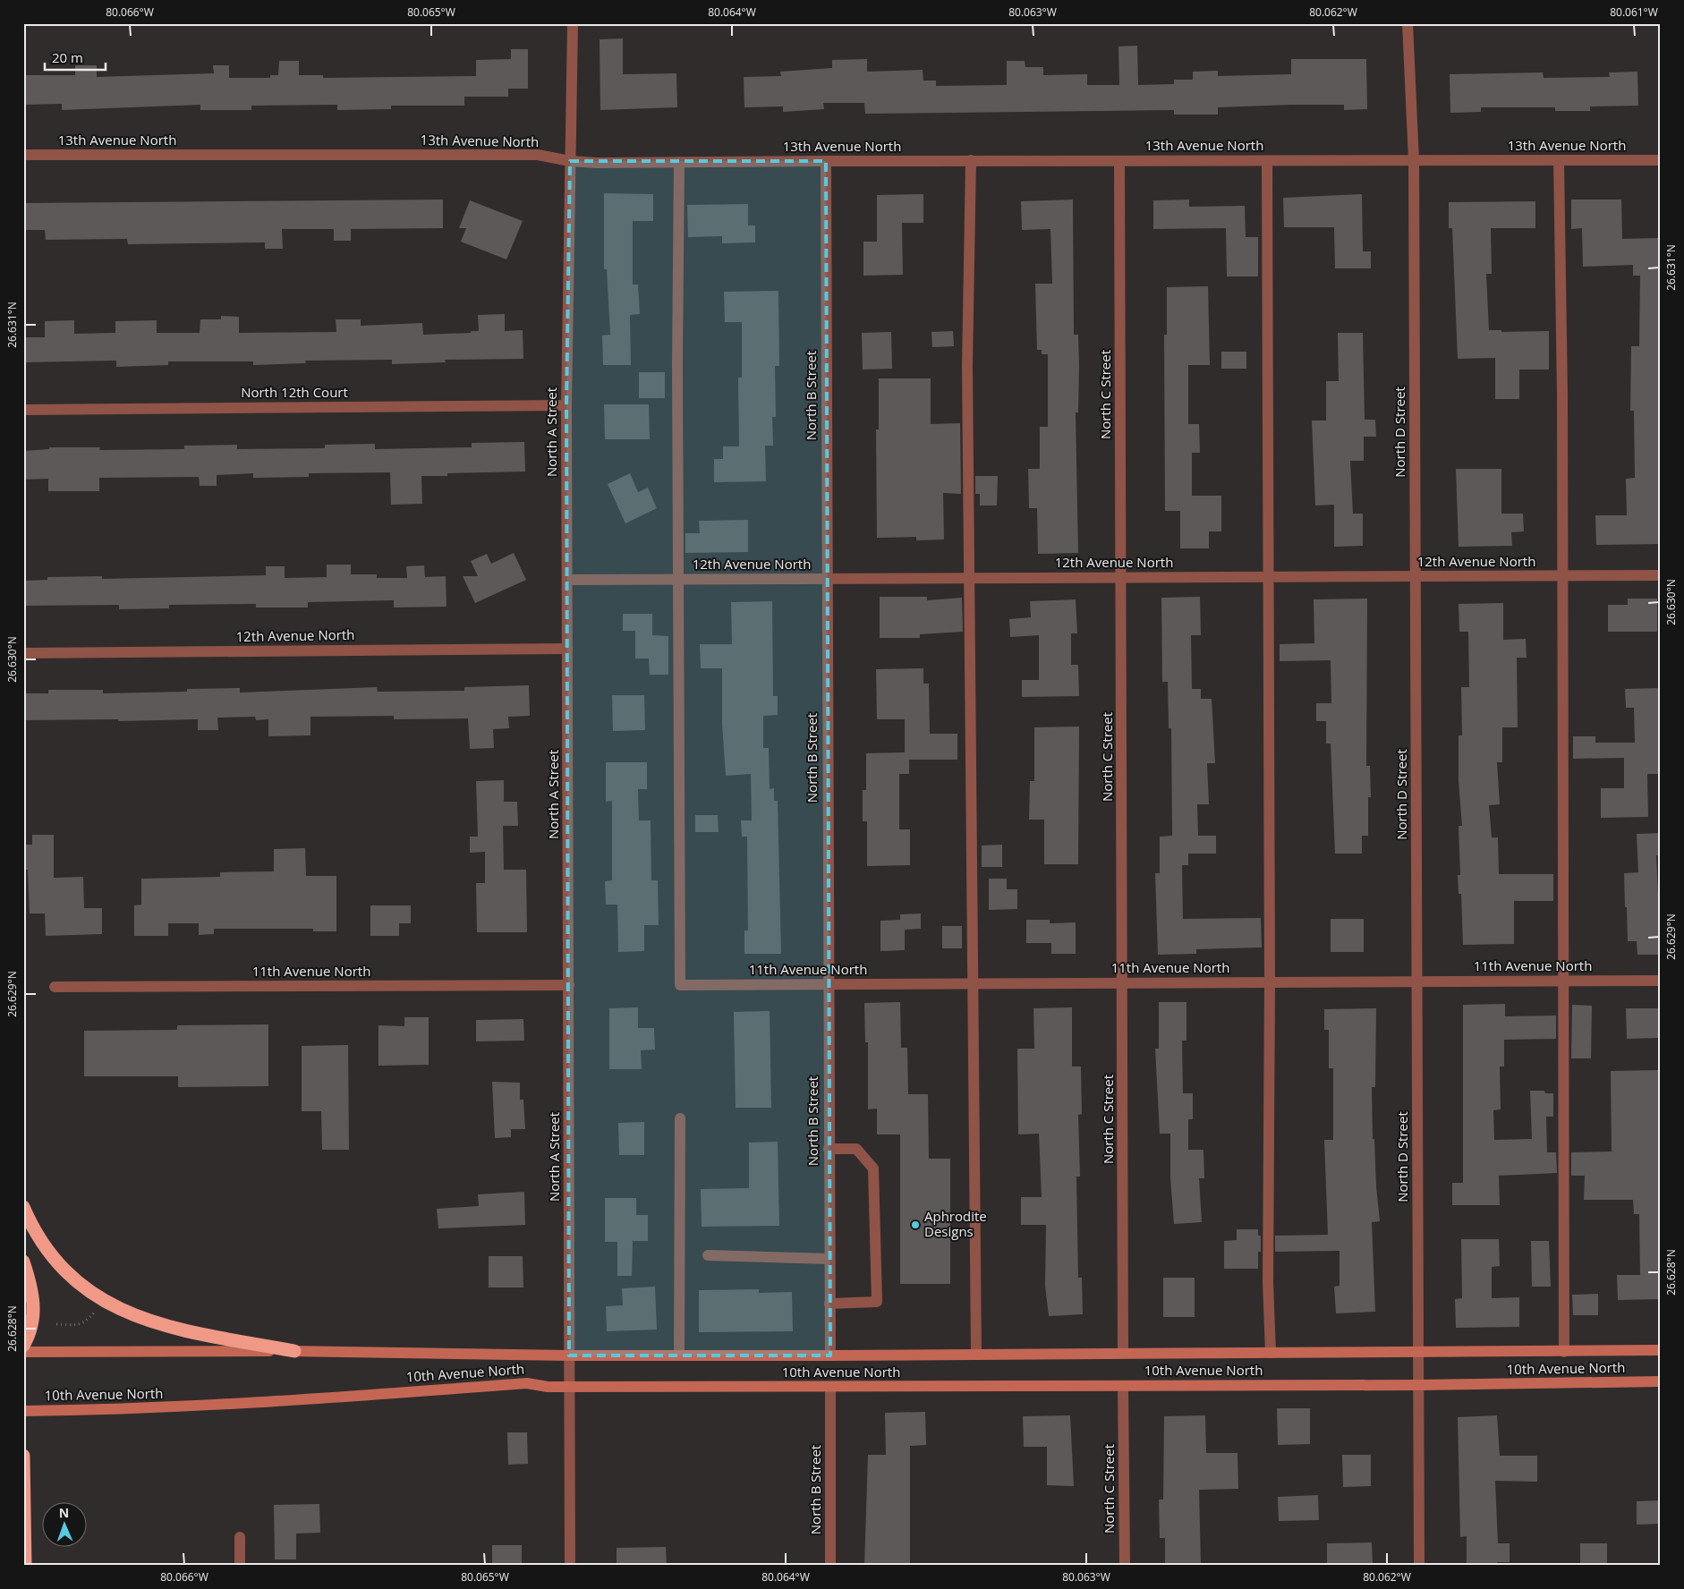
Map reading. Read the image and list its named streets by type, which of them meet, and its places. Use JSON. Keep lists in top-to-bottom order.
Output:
{
  "streets": {
    "main road": ["10th Avenue North"],
    "street": [
      "13th Avenue North",
      "North 12th Court",
      "North C Street",
      "North B Street",
      "North A Street",
      "North D Street",
      "12th Avenue North",
      "11th Avenue North"
    ]
  },
  "crossings": [
    ["13th Avenue North", "North C Street"],
    ["13th Avenue North", "North B Street"],
    ["13th Avenue North", "North A Street"],
    ["13th Avenue North", "North D Street"],
    ["North 12th Court", "North A Street"],
    ["North C Street", "12th Avenue North"],
    ["North C Street", "11th Avenue North"],
    ["North C Street", "10th Avenue North"],
    ["North B Street", "12th Avenue North"],
    ["North B Street", "11th Avenue North"],
    ["North B Street", "10th Avenue North"],
    ["North A Street", "12th Avenue North"],
    ["North A Street", "11th Avenue North"],
    ["North A Street", "10th Avenue North"],
    ["North D Street", "12th Avenue North"],
    ["North D Street", "11th Avenue North"],
    ["North D Street", "10th Avenue North"],
    ["12th Avenue North", "11th Avenue North"]
  ],
  "places": ["Aphrodite Designs"],
  "scale_bar": "20 m",
  "north": "top",
  "coordinates": [
    "80.066°W",
    "80.065°W",
    "80.064°W",
    "80.063°W",
    "80.062°W",
    "80.061°W",
    "26.631°N",
    "26.630°N",
    "26.629°N",
    "26.628°N"
  ]
}
